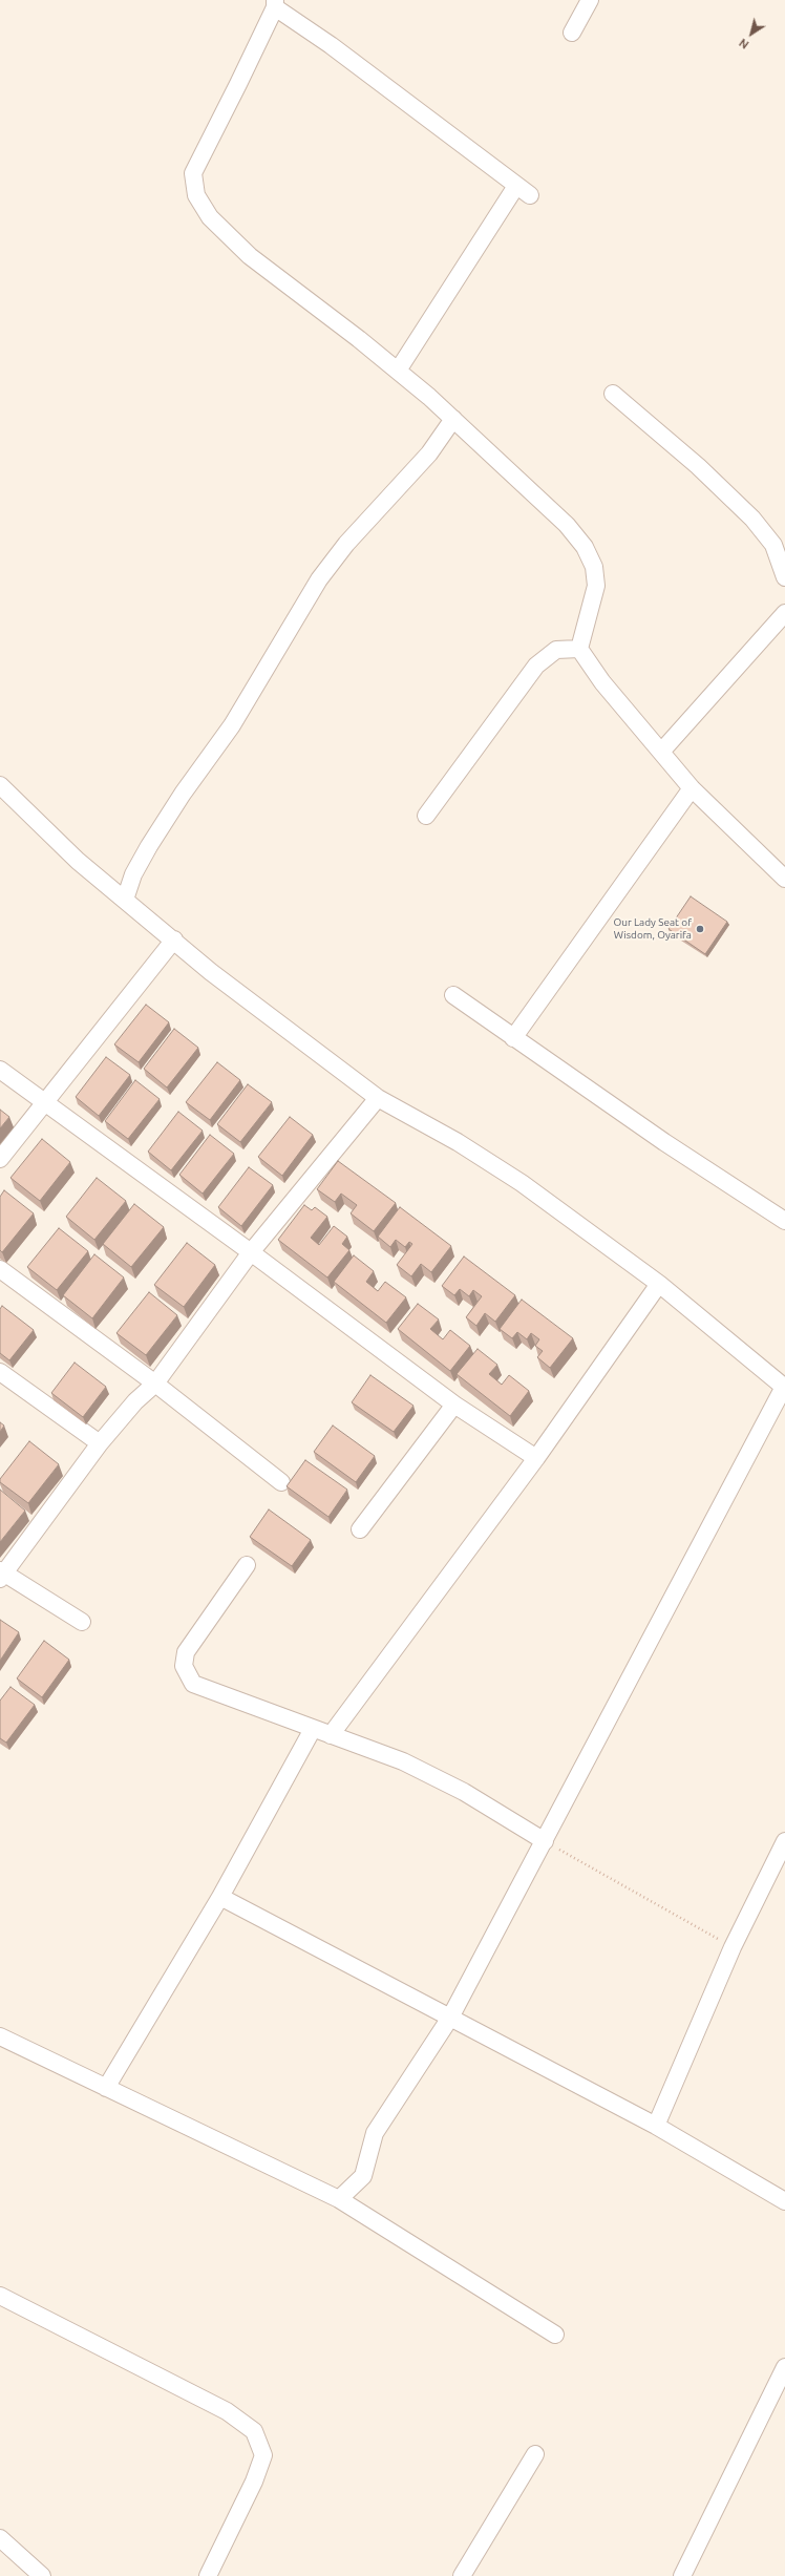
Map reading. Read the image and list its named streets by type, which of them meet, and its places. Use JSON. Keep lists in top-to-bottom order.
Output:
{
  "places": ["Our Lady Seat of Wisdom, Oyarifa"],
  "north": "bottom left"
}
